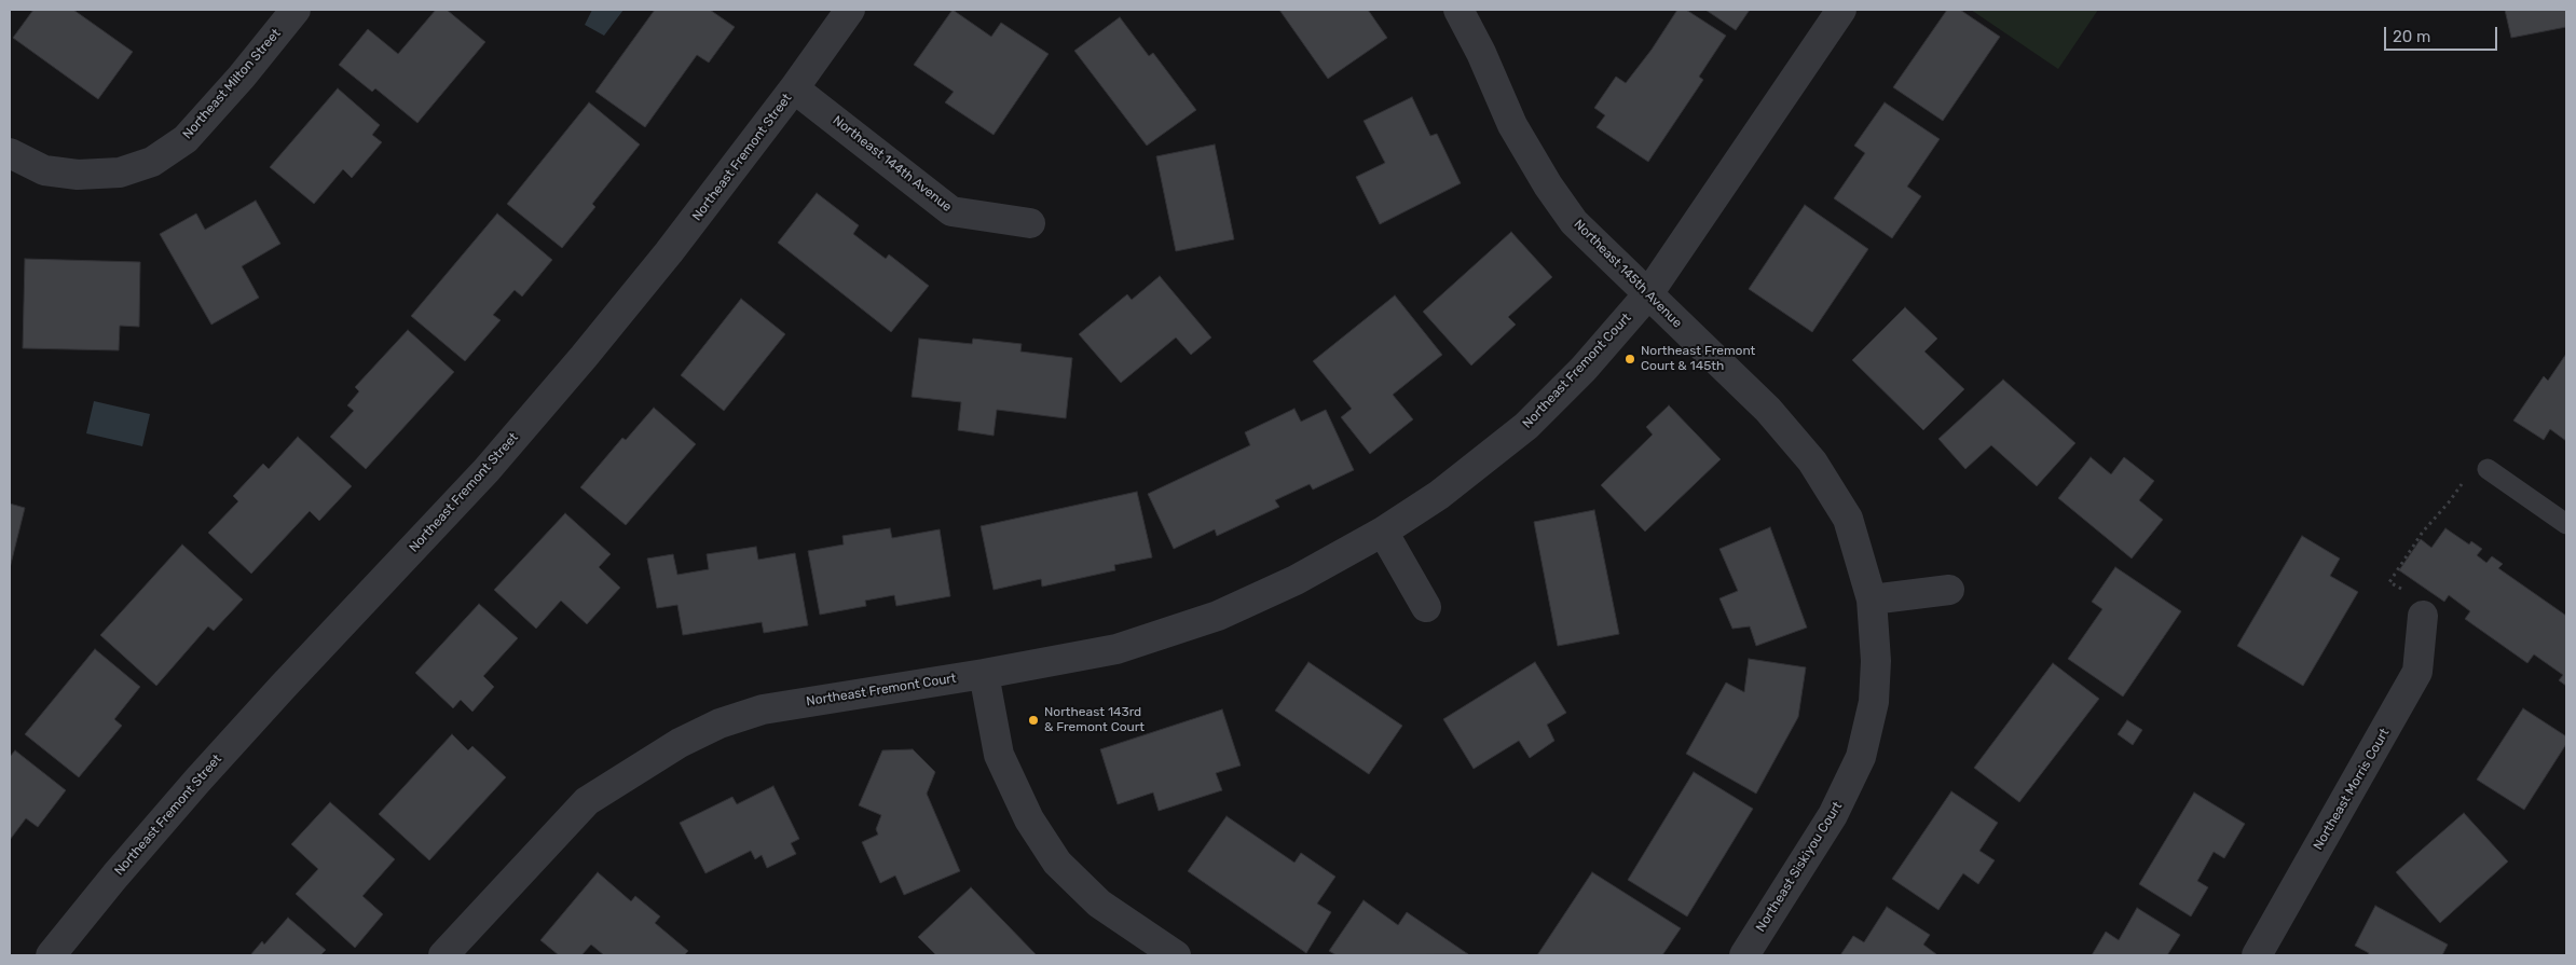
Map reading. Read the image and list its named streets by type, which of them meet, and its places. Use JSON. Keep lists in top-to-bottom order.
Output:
{
  "streets": {
    "street": [
      "Northeast Milton Street",
      "Northeast Fremont Street",
      "Northeast 144th Avenue",
      "Northeast 145th Avenue",
      "Northeast Fremont Court",
      "Northeast Morris Court",
      "Northeast Siskiyou Court"
    ]
  },
  "crossings": [
    ["Northeast Fremont Street", "Northeast 144th Avenue"],
    ["Northeast 145th Avenue", "Northeast Fremont Court"],
    ["Northeast 145th Avenue", "Northeast Siskiyou Court"]
  ],
  "places": ["Northeast Fremont Court & 145th", "Northeast 143rd & Fremont Court"],
  "scale_bar": "20 m"
}
